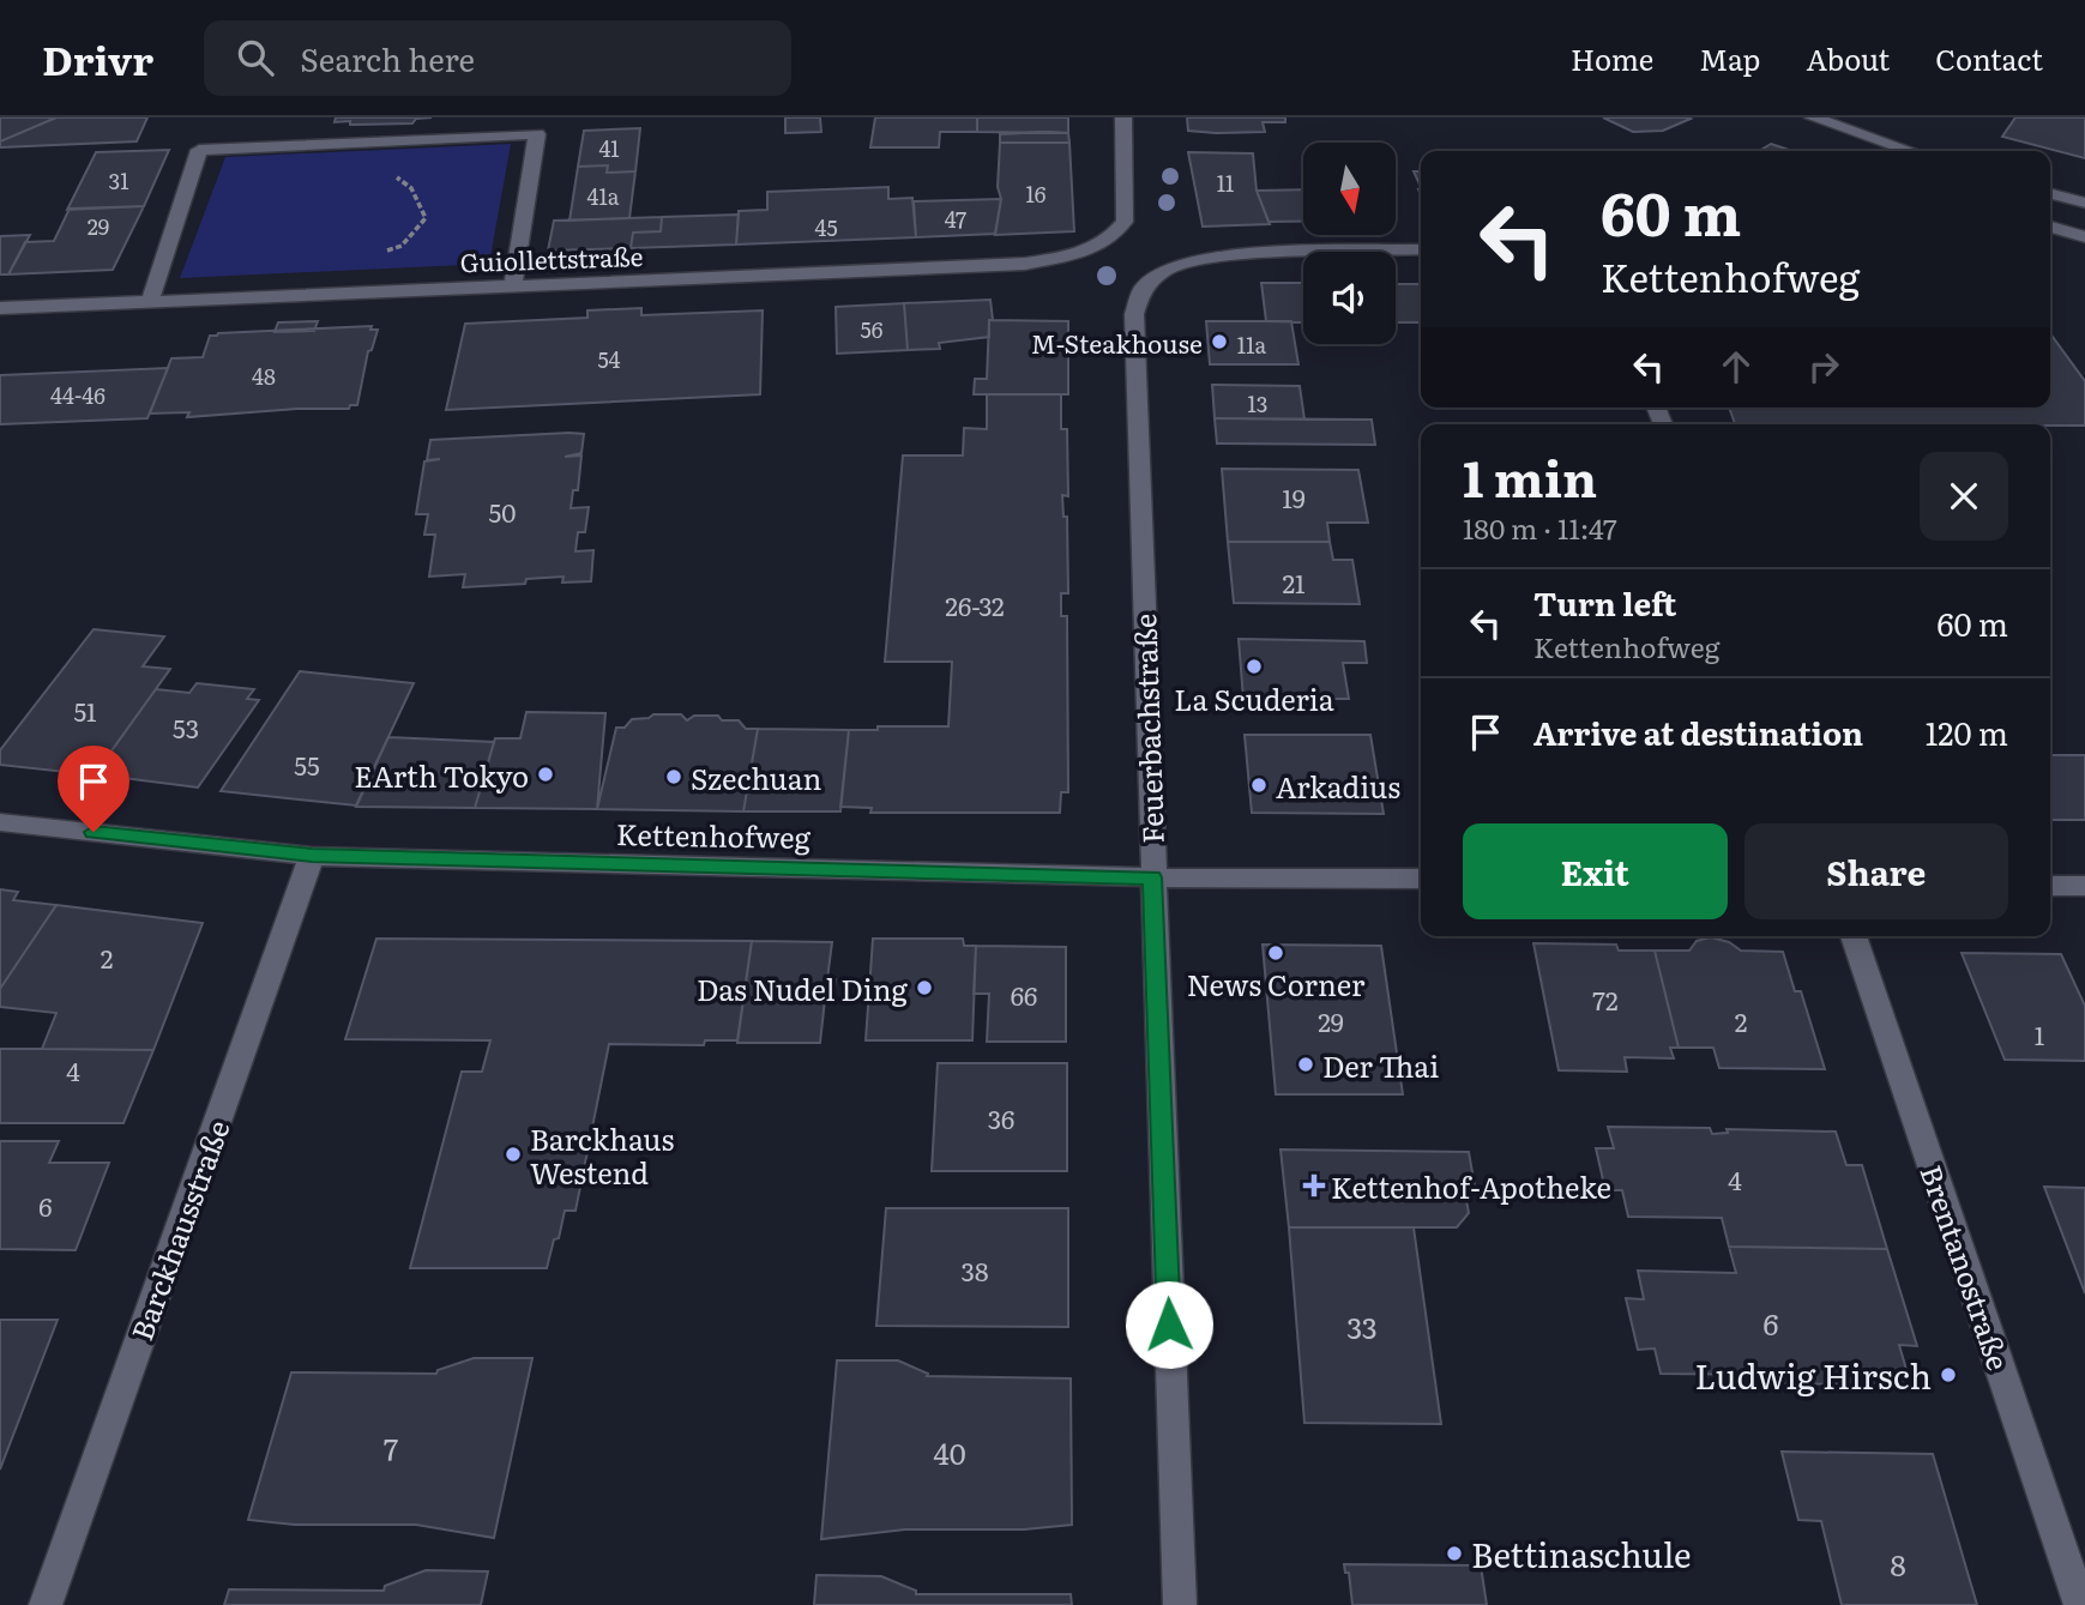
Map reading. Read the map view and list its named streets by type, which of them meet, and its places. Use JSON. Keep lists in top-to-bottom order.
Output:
{
  "streets": {
    "street": [
      "Guiollettstraße",
      "Feuerbachstraße",
      "Kettenhofweg",
      "Barckhausstraße",
      "Brentanostraße"
    ]
  },
  "crossings": [
    ["Feuerbachstraße", "Kettenhofweg"],
    ["Kettenhofweg", "Barckhausstraße"]
  ],
  "places": {
    "other": [
      "M-Steakhouse",
      "La Scuderia",
      "EArth Tokyo",
      "Szechuan",
      "Arkadius",
      "News Corner",
      "Das Nudel Ding",
      "Der Thai",
      "Barckhaus Westend",
      "Ludwig Hirsch",
      "Bettinaschule"
    ],
    "health": ["Kettenhof-Apotheke"]
  },
  "house_numbers": [
    "41",
    "31",
    "11",
    "16",
    "41a",
    "47",
    "29",
    "45",
    "56",
    "11a",
    "54",
    "48",
    "44-46",
    "13",
    "19",
    "50",
    "21",
    "26-32",
    "51",
    "53",
    "55",
    "2",
    "66",
    "72",
    "29",
    "2",
    "1",
    "4",
    "36",
    "4",
    "6",
    "38",
    "6",
    "33",
    "7",
    "40",
    "8"
  ],
  "north": "bottom",
  "page": {
    "header": "Drivr",
    "search": "Search here",
    "nav": [
      "Home",
      "Map",
      "About",
      "Contact"
    ],
    "turn": ["60 m", "Kettenhofweg"],
    "heading": ["1 min", "180 m · 11:47"],
    "list": [
      {
        "name": "Turn left",
        "note": "Kettenhofweg",
        "value": "60 m"
      },
      {
        "name": "Arrive at destination",
        "value": "120 m"
      }
    ],
    "buttons": ["Exit", "Share"]
  }
}
